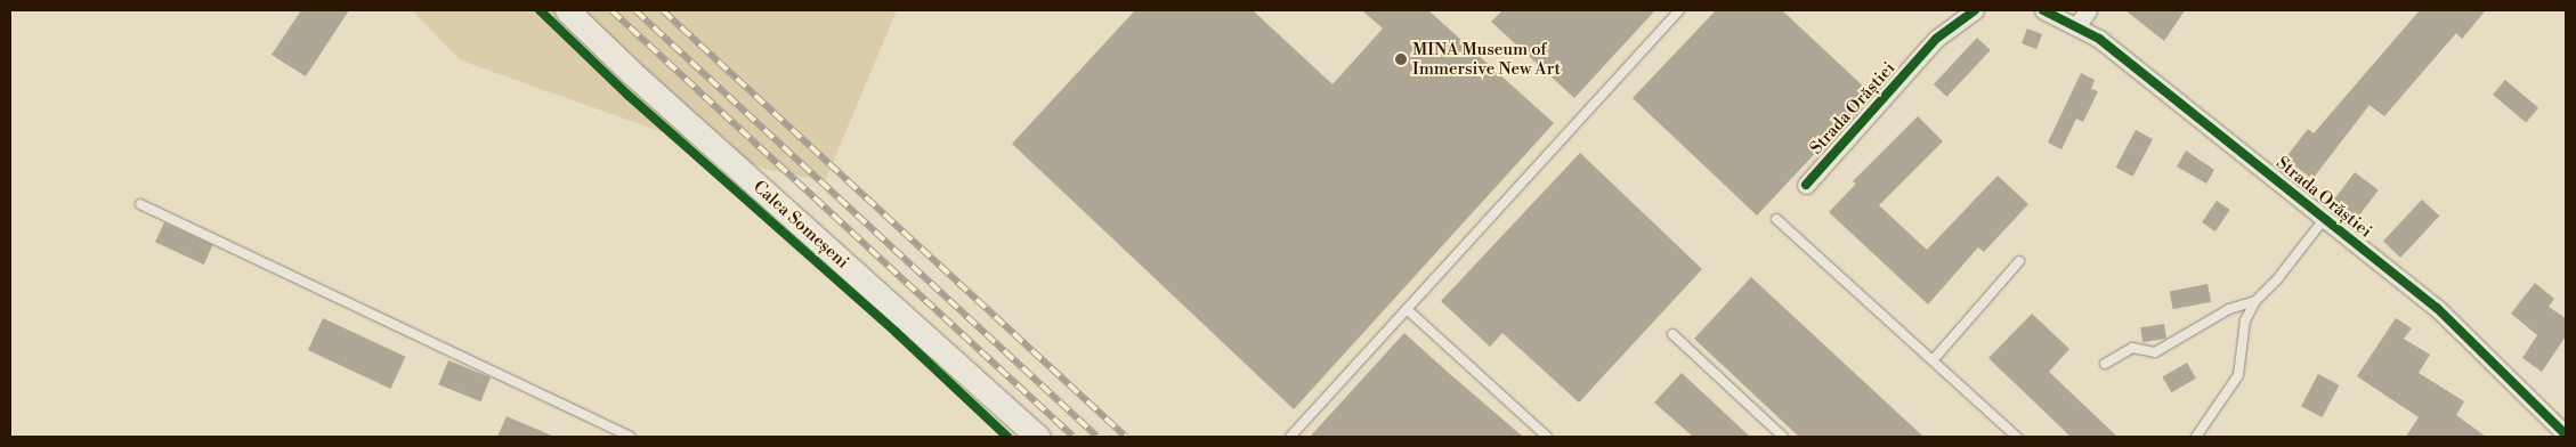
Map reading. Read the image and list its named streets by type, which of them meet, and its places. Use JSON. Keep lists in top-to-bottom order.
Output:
{
  "streets": {
    "main road": ["Calea Someșeni"],
    "street": ["Strada Orăștiei"]
  },
  "places": ["MINA Museum of Immersive New Art"]
}
